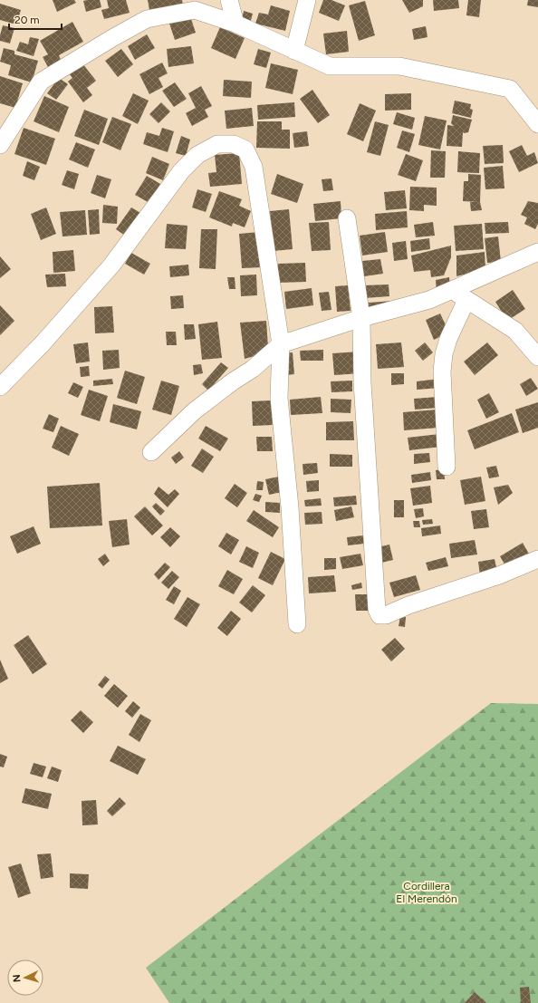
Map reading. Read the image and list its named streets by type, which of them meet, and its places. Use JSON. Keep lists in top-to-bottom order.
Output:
{
  "parks": ["Cordillera El Merendón"],
  "scale_bar": "20 m",
  "north": "left"
}
